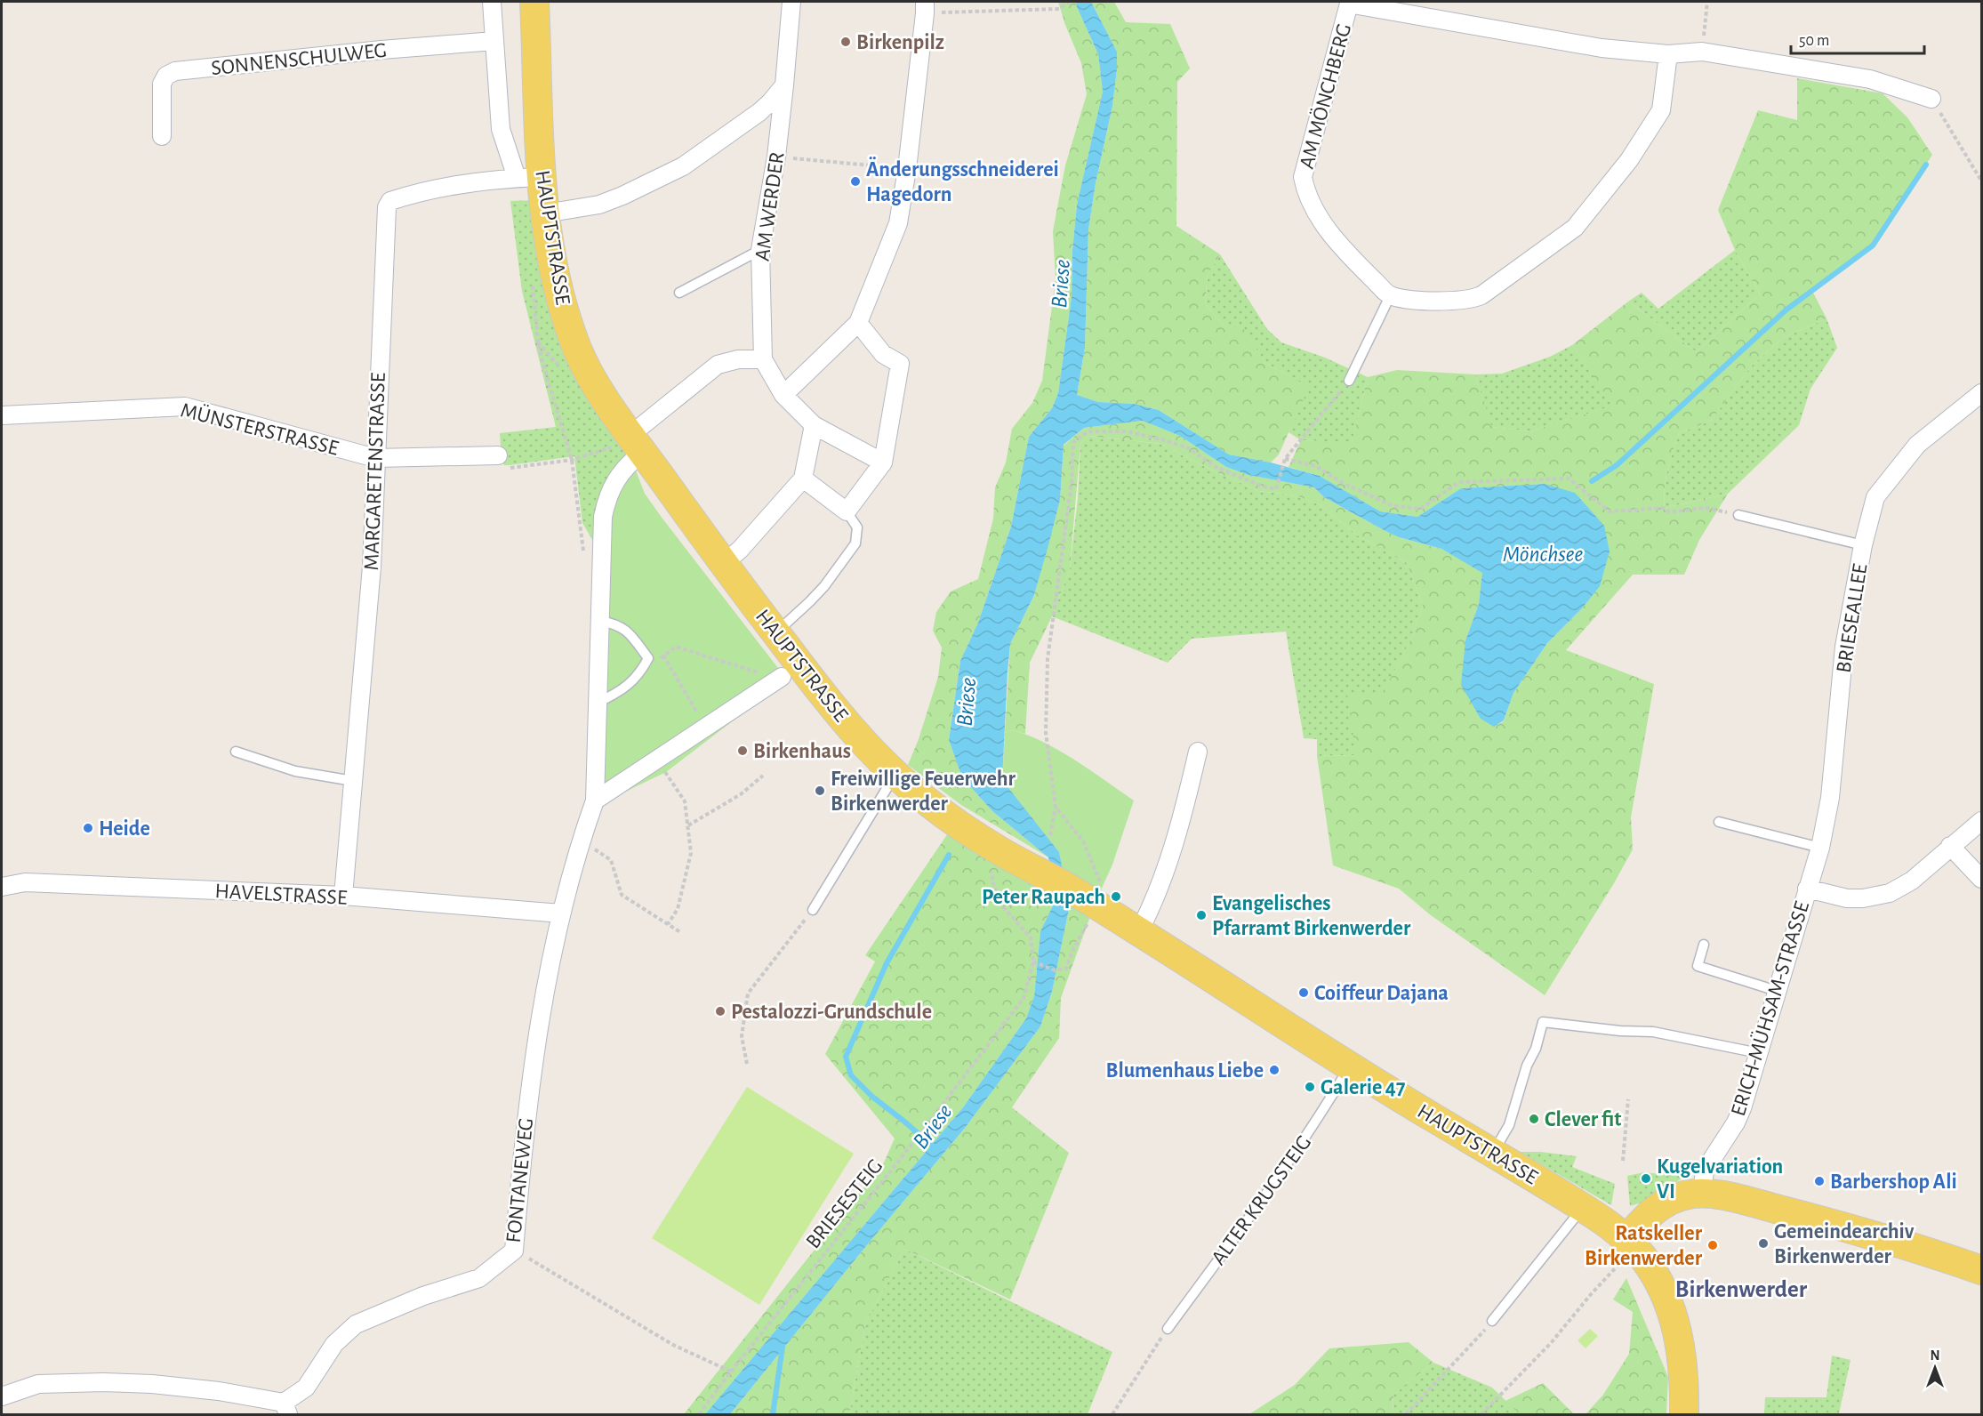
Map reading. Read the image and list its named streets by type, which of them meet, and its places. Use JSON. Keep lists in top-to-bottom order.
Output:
{
  "streets": {
    "main road": ["HAUPTSTRASSE"],
    "street": [
      "SONNENSCHULWEG",
      "AM MÖNCHBERG",
      "AM WERDER",
      "MÜNSTERSTRASSE",
      "MARGARETENSTRASSE",
      "BRIESEALLEE",
      "HAVELSTRASSE",
      "ERICH-MÜHSAM-STRASSE",
      "FONTANEWEG"
    ],
    "lane": ["ALTER KRUGSTEIG"],
    "path": ["BRIESESTEIG"]
  },
  "crossings": [
    ["SONNENSCHULWEG", "HAUPTSTRASSE"],
    ["HAUPTSTRASSE", "MARGARETENSTRASSE"],
    ["HAUPTSTRASSE", "ALTER KRUGSTEIG"],
    ["MÜNSTERSTRASSE", "MARGARETENSTRASSE"],
    ["MARGARETENSTRASSE", "HAVELSTRASSE"],
    ["BRIESEALLEE", "ERICH-MÜHSAM-STRASSE"],
    ["HAVELSTRASSE", "FONTANEWEG"]
  ],
  "districts": ["Birkenwerder"],
  "water": ["Briese", "Mönchsee"],
  "places": [
    "Birkenpilz",
    "Änderungsschneiderei Hagedorn",
    "Birkenhaus",
    "Freiwillige Feuerwehr Birkenwerder",
    "Heide",
    "Peter Raupach",
    "Evangelisches Pfarramt Birkenwerder",
    "Coiffeur Dajana",
    "Pestalozzi-Grundschule",
    "Blumenhaus Liebe",
    "Galerie 47",
    "Clever fit",
    "Kugelvariation VI",
    "Barbershop Ali",
    "Gemeindearchiv Birkenwerder",
    "Ratskeller Birkenwerder"
  ],
  "scale_bar": "50 m",
  "north": "top"
}
